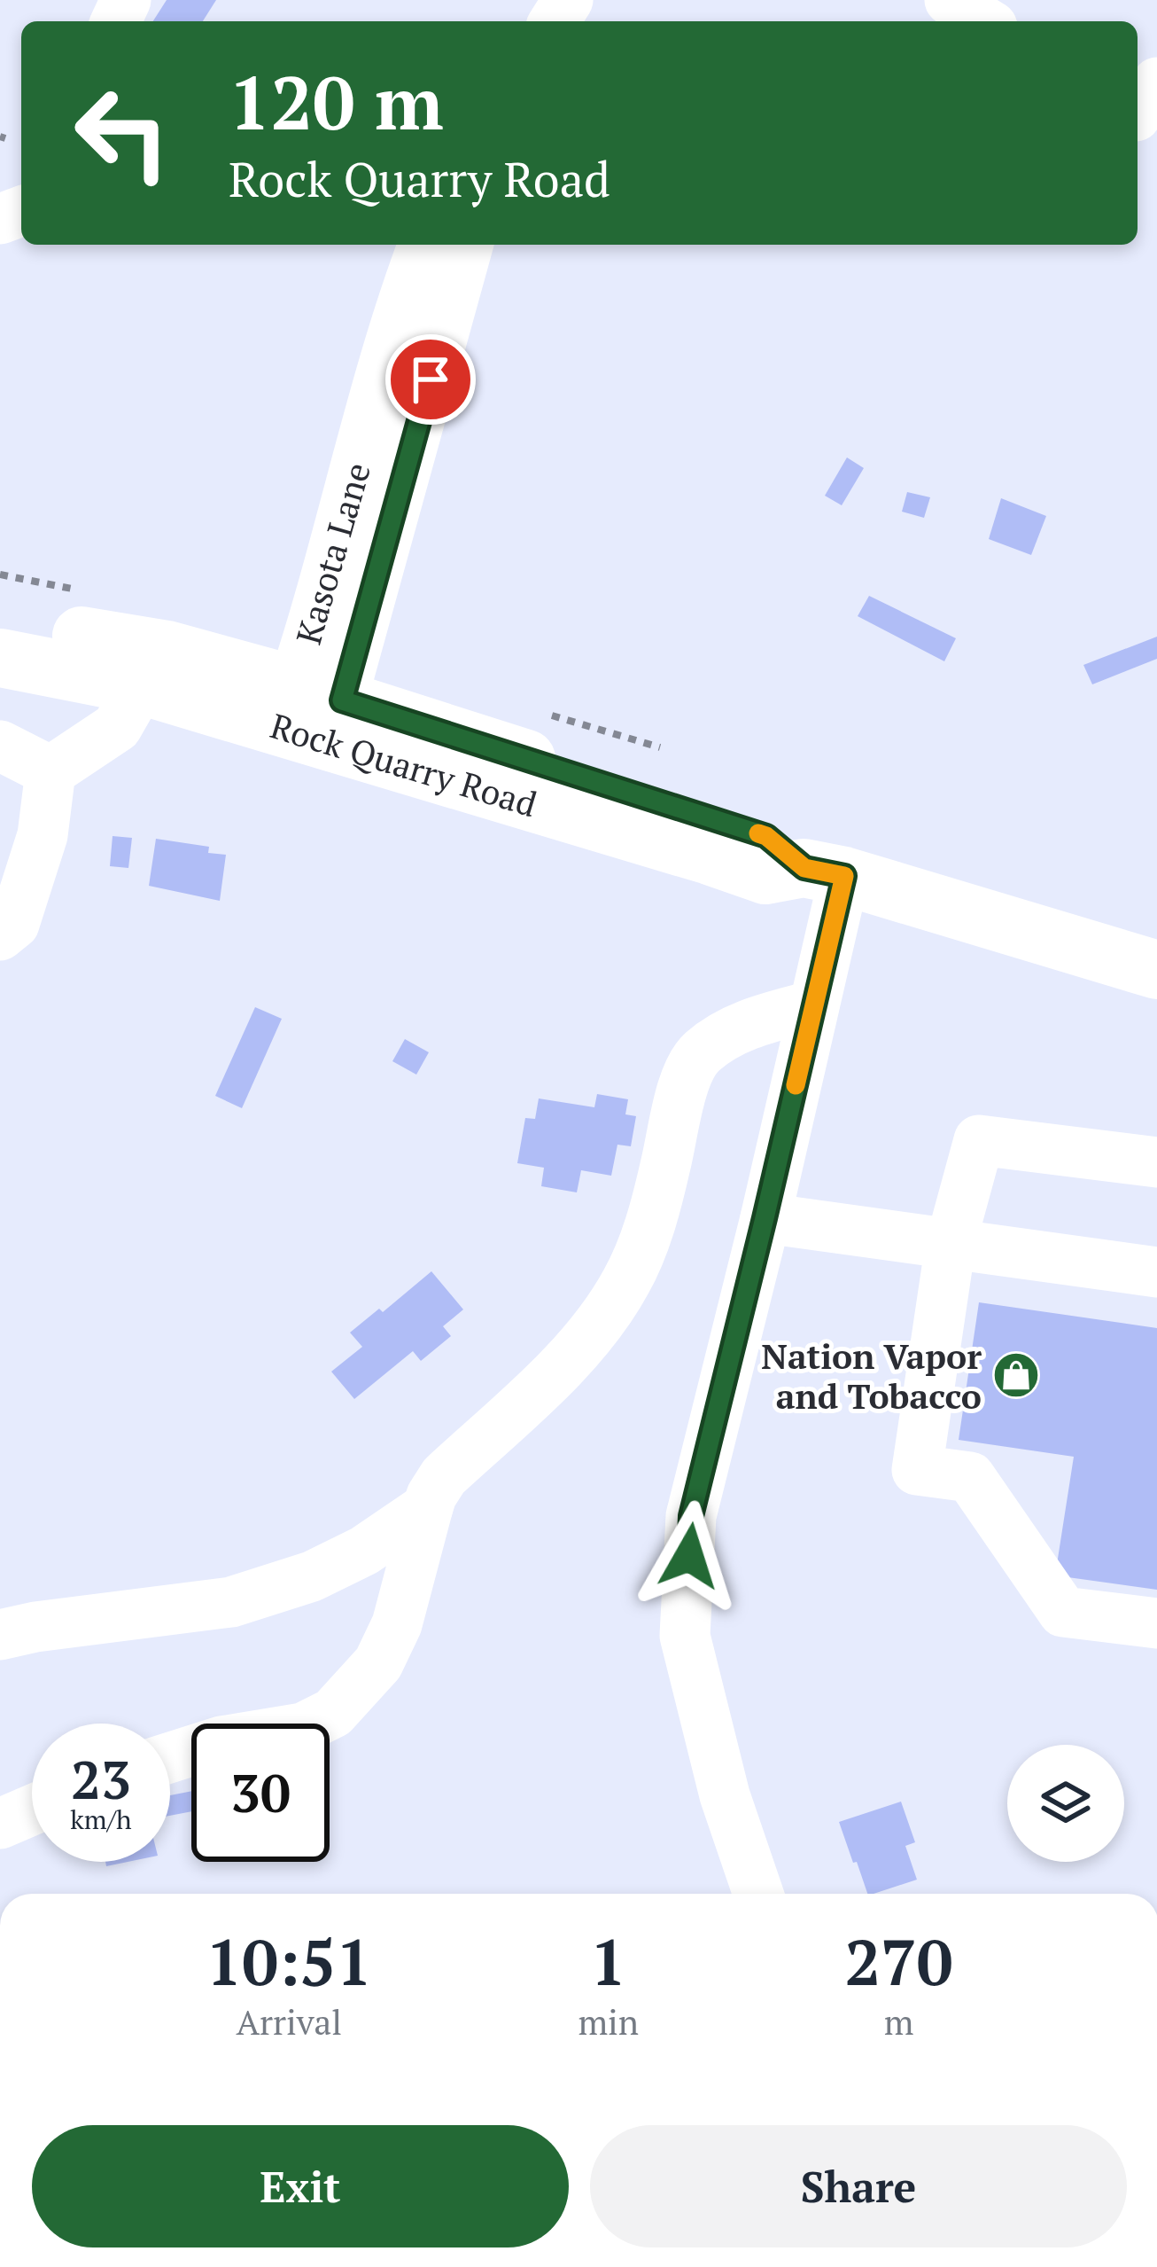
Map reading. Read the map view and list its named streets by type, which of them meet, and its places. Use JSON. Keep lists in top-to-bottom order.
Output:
{
  "streets": {
    "main road": ["Rock Quarry Road"],
    "street": ["Kasota Lane"]
  },
  "crossings": [
    ["Kasota Lane", "Rock Quarry Road"]
  ],
  "places": {
    "shop": ["Nation Vapor and Tobacco"]
  },
  "page": {
    "turn": ["120 m", "Rock Quarry Road"],
    "speed": "23 km/h",
    "limit": "30",
    "eta": [
      "10:51",
      "Arrival",
      "1",
      "min",
      "270",
      "m"
    ],
    "buttons": ["Exit", "Share"]
  }
}
